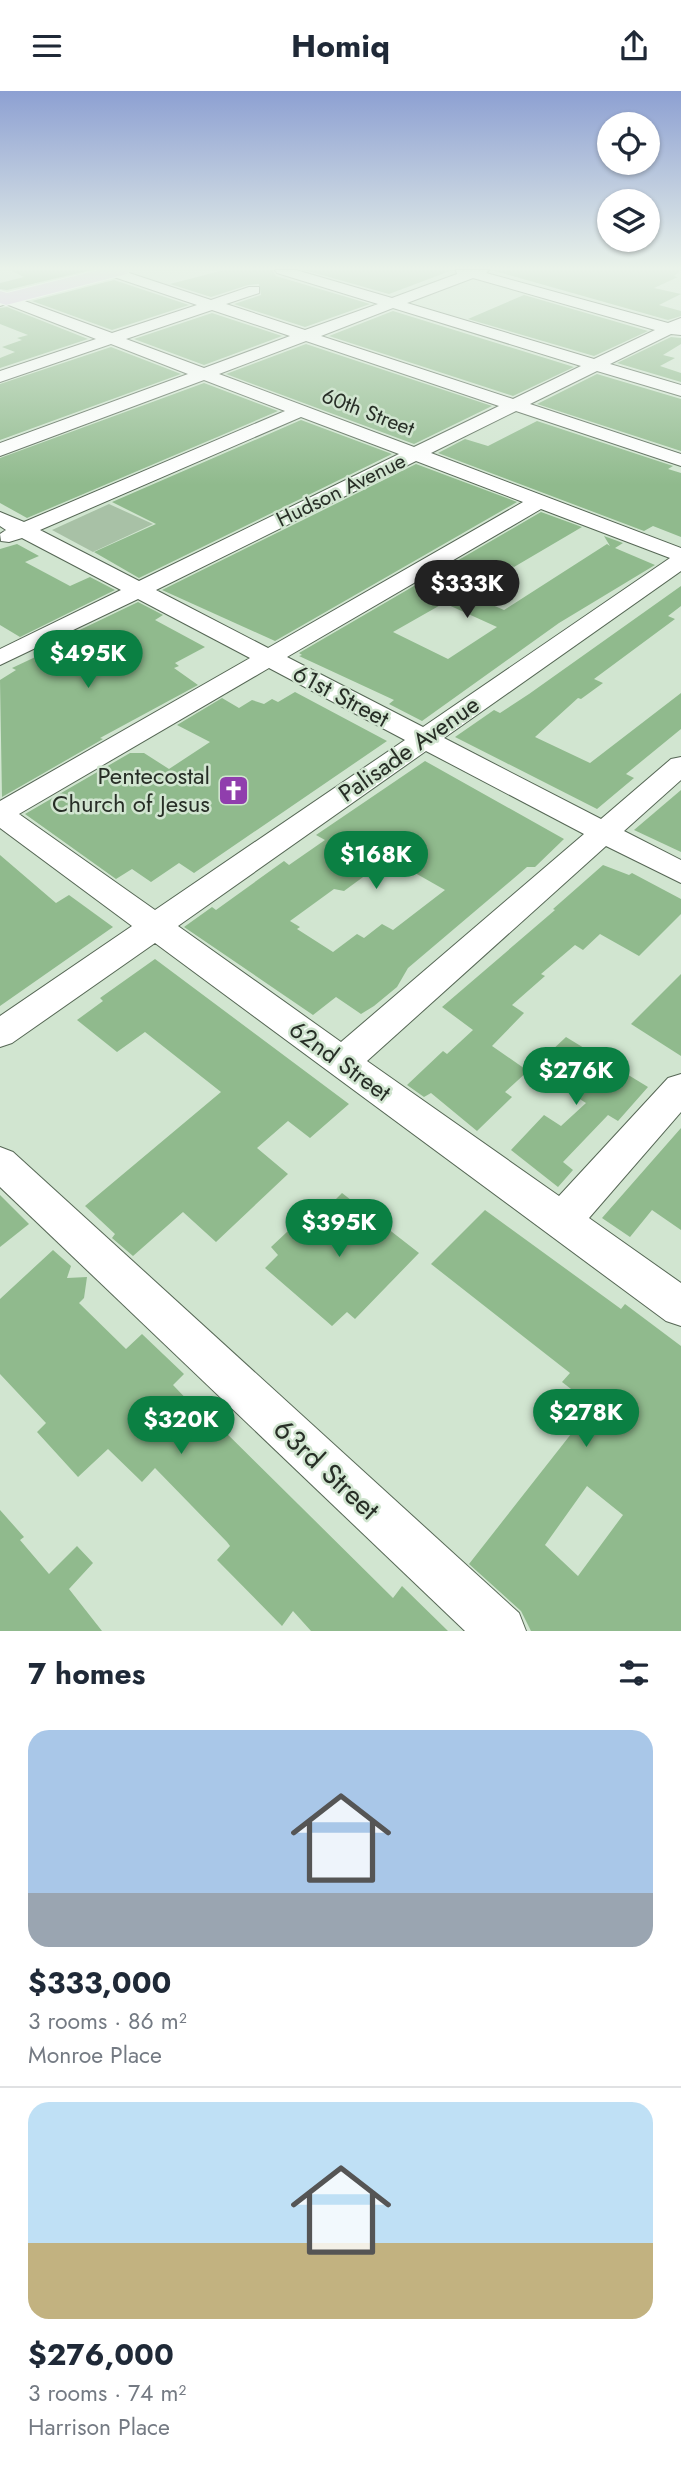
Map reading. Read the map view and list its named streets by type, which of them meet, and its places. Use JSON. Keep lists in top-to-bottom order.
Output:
{
  "streets": {
    "street": [
      "60th Street",
      "Hudson Avenue",
      "61st Street",
      "Palisade Avenue",
      "62nd Street",
      "63rd Street"
    ]
  },
  "crossings": [
    ["60th Street", "Hudson Avenue"],
    ["Hudson Avenue", "61st Street"],
    ["61st Street", "Palisade Avenue"],
    ["Palisade Avenue", "62nd Street"]
  ],
  "places": {
    "church": ["Pentecostal Church of Jesus"]
  },
  "page": {
    "header": "Homiq",
    "price": [
      "$333K",
      "$495K",
      "$168K",
      "$276K",
      "$395K",
      "$278K",
      "$320K"
    ],
    "heading": "7 homes",
    "list": [
      {
        "name": "$333,000",
        "note": "3 rooms · 86 m² · Monroe Place"
      },
      {
        "name": "$276,000",
        "note": "3 rooms · 74 m² · Harrison Place"
      }
    ]
  }
}
